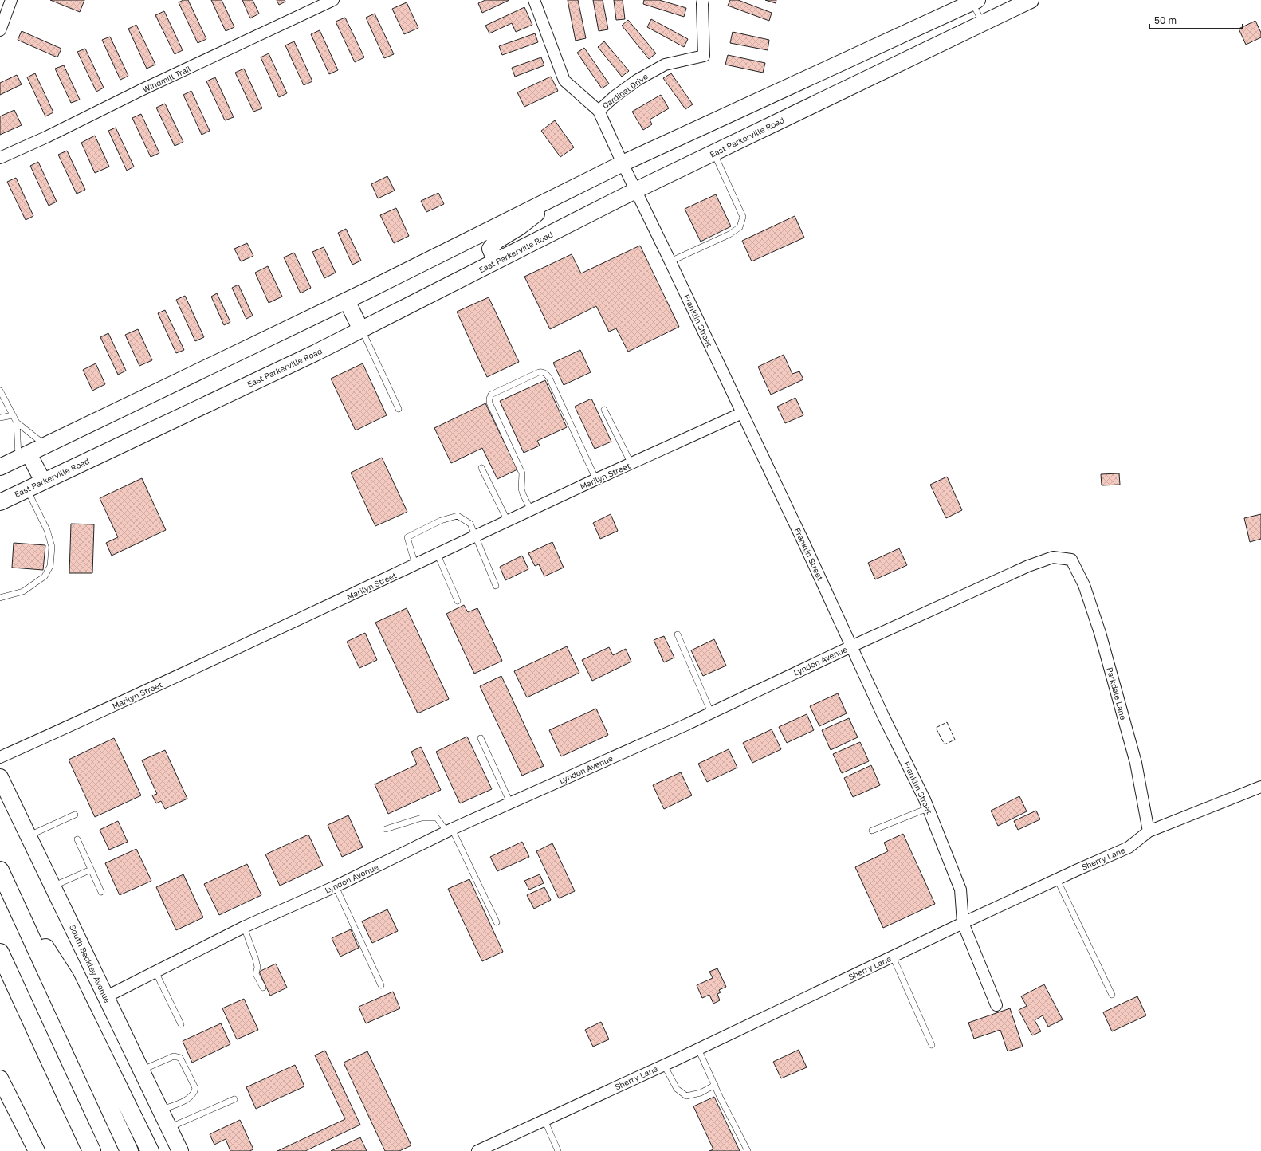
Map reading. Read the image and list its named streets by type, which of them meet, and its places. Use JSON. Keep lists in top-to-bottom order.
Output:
{
  "streets": {
    "main road": ["East Parkerville Road", "South Beckley Avenue"],
    "street": [
      "Windmill Trail",
      "Cardinal Drive",
      "Franklin Street",
      "Marilyn Street",
      "Lyndon Avenue",
      "Parkdale Lane",
      "Sherry Lane"
    ]
  },
  "crossings": [
    ["Cardinal Drive", "Franklin Street"],
    ["East Parkerville Road", "Franklin Street"],
    ["Franklin Street", "Marilyn Street"],
    ["Franklin Street", "Lyndon Avenue"],
    ["Franklin Street", "Sherry Lane"],
    ["Lyndon Avenue", "Parkdale Lane"],
    ["Lyndon Avenue", "South Beckley Avenue"],
    ["Parkdale Lane", "Sherry Lane"]
  ],
  "scale_bar": "50 m"
}
